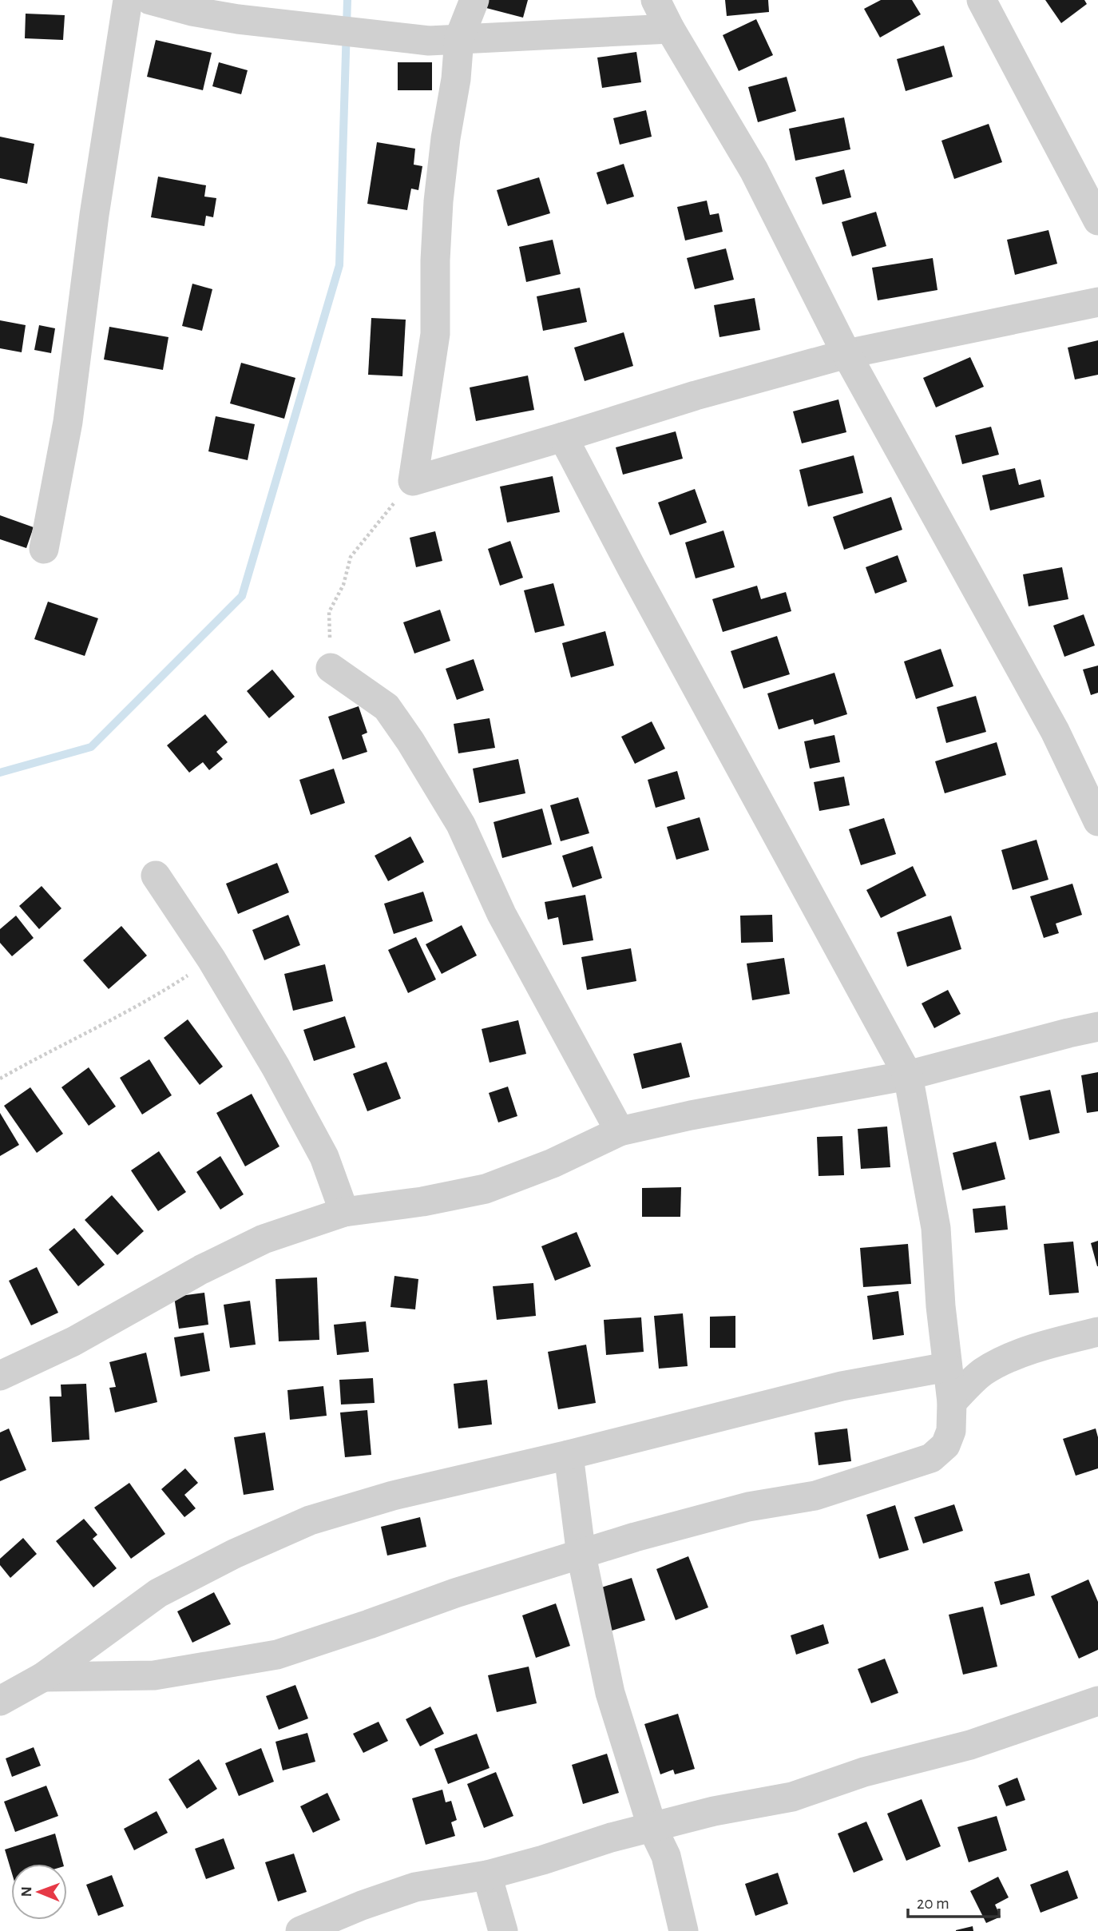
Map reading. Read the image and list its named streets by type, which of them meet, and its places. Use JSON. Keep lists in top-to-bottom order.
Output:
{
  "scale_bar": "20 m",
  "north": "left"
}
